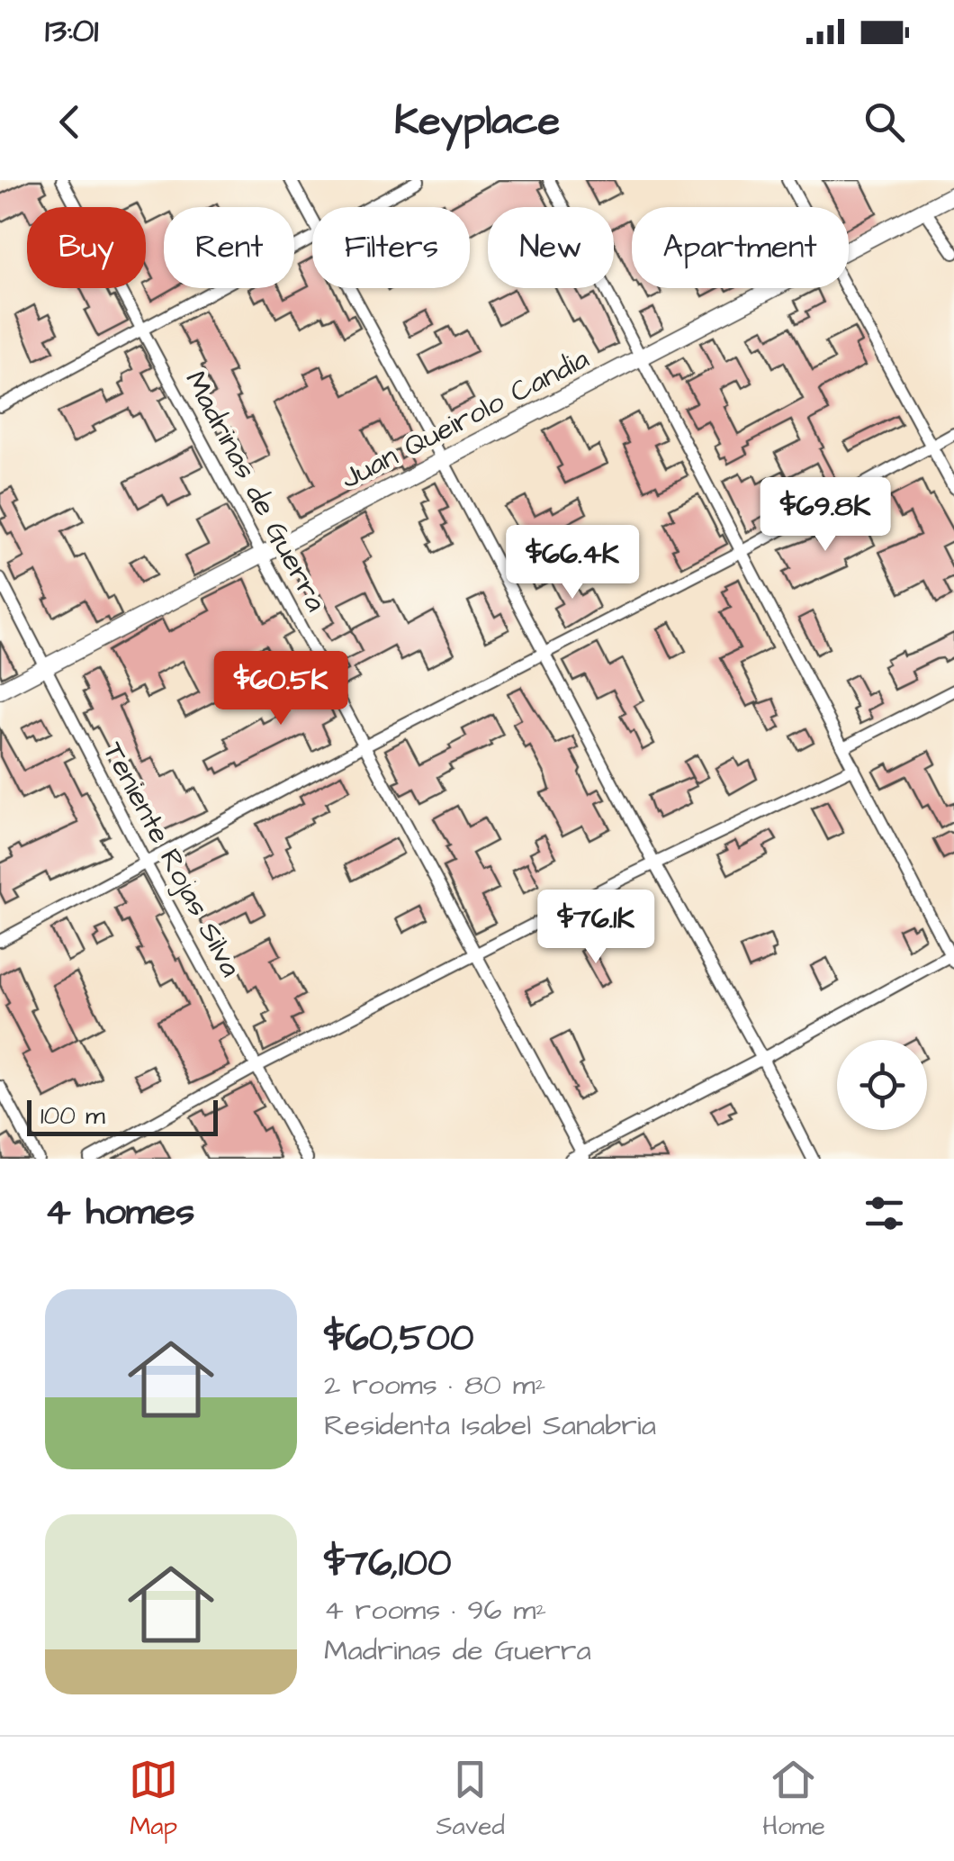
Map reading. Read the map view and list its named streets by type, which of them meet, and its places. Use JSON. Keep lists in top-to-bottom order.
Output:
{
  "streets": {
    "street": ["Juan Queirolo Candia", "Madrinas de Guerra", "Teniente Rojas Silva"]
  },
  "crossings": [
    ["Juan Queirolo Candia", "Madrinas de Guerra"],
    ["Juan Queirolo Candia", "Teniente Rojas Silva"]
  ],
  "scale_bar": "100 m",
  "page": {
    "status": "13:01",
    "header": "Keyplace",
    "chip": [
      "Buy",
      "Rent",
      "Filters",
      "New",
      "Apartment"
    ],
    "price": [
      "$69.8K",
      "$66.4K",
      "$60.5K",
      "$76.1K"
    ],
    "scale": "100 m",
    "heading": "4 homes",
    "list": [
      {
        "name": "$60,500",
        "note": "2 rooms · 80 m² · Residenta Isabel Sanabria"
      },
      {
        "name": "$76,100",
        "note": "4 rooms · 96 m² · Madrinas de Guerra"
      }
    ],
    "tabs": ["Map", "Saved", "Home"]
  }
}
